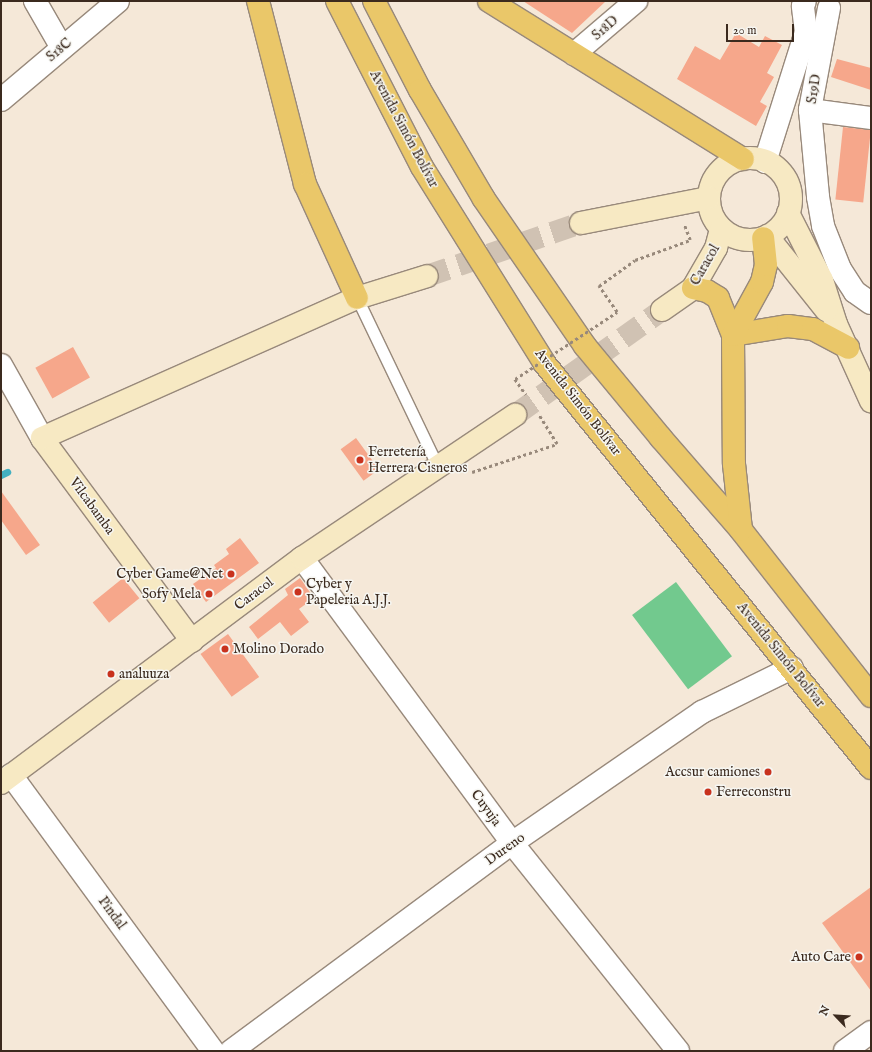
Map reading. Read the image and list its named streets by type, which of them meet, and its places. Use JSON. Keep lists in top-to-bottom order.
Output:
{
  "streets": {
    "highway": ["Avenida Simón Bolívar"],
    "street": [
      "S18D",
      "S18C",
      "S19D",
      "Caracol",
      "Vilcabamba",
      "Cuyuja",
      "Dureno",
      "Pindal"
    ]
  },
  "crossings": [
    ["Avenida Simón Bolívar", "Dureno"],
    ["Caracol", "Vilcabamba"],
    ["Caracol", "Cuyuja"],
    ["Caracol", "Pindal"],
    ["Cuyuja", "Dureno"]
  ],
  "places": [
    "Ferretería Herrera Cisneros",
    "Cyber Game@Net",
    "Cyber y Papeleria A.J.J.",
    "Sofy Mela",
    "Molino Dorado",
    "analuuza",
    "Accsur camiones",
    "Ferreconstru",
    "Auto Care"
  ],
  "scale_bar": "20 m",
  "north": "top left"
}
